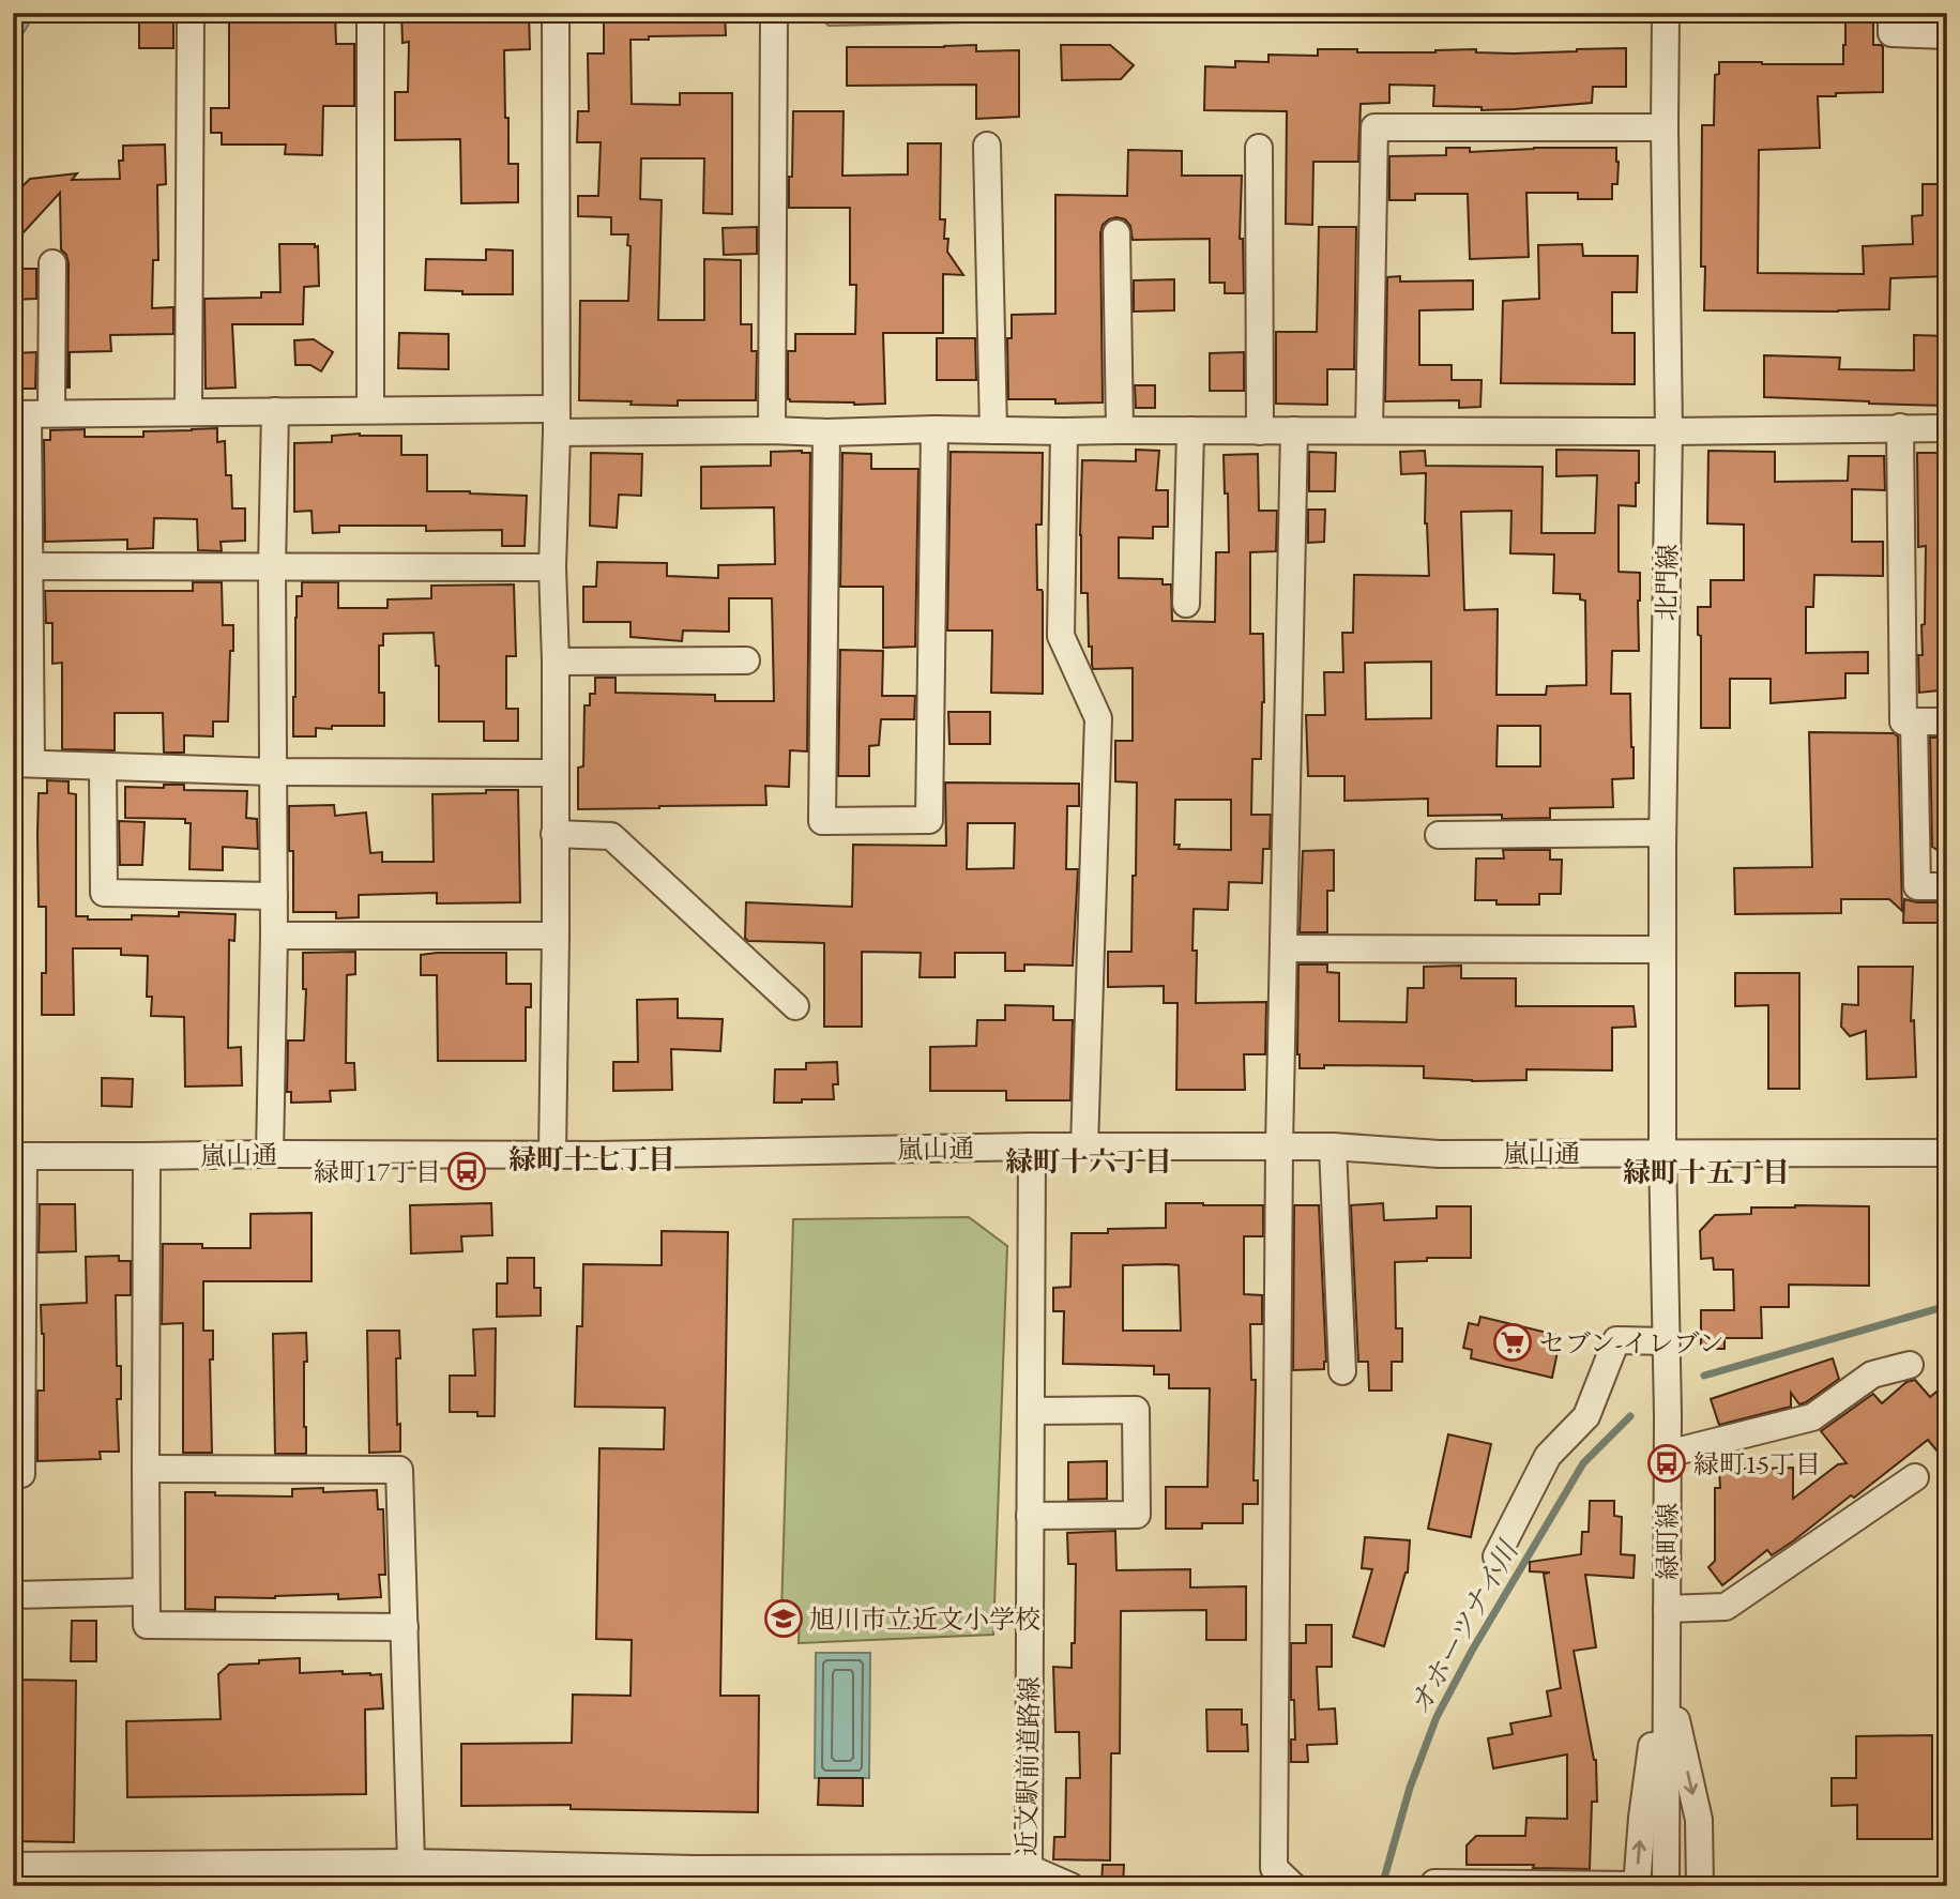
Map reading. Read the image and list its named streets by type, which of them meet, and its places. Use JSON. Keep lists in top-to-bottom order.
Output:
{
  "streets": {
    "street": [
      "北門線",
      "嵐山通",
      "緑町線",
      "近文駅前道路線"
    ]
  },
  "crossings": [
    ["北門線", "嵐山通"],
    ["北門線", "緑町線"],
    ["嵐山通", "緑町線"],
    ["嵐山通", "近文駅前道路線"]
  ],
  "districts": ["緑町十七丁目", "緑町十六丁目", "緑町十五丁目"],
  "water": ["オホーツナイ川"],
  "places": {
    "bus stop": ["緑町17丁目", "緑町15丁目"],
    "supermarket": ["セブン-イレブン"],
    "school or university": ["旭川市立近文小学校"]
  }
}
